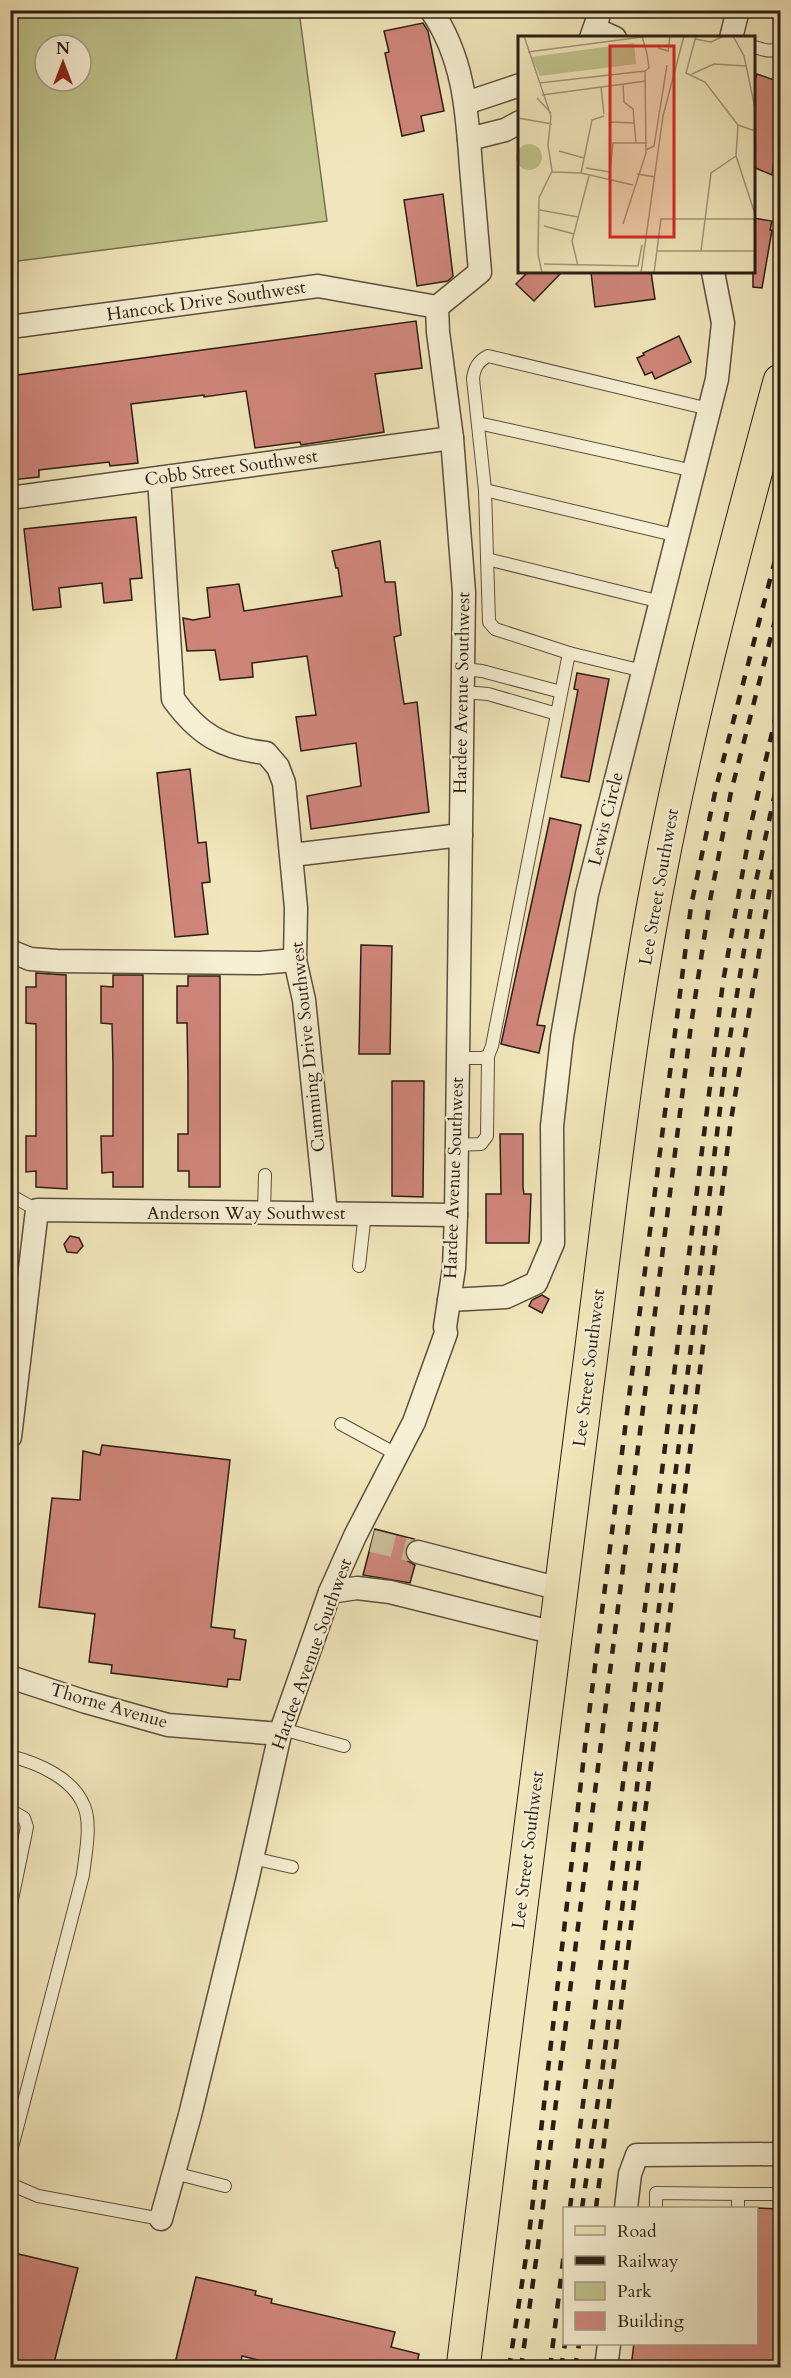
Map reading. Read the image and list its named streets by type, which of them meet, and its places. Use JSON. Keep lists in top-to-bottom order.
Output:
{
  "streets": {
    "main road": ["Lee Street Southwest"],
    "street": [
      "Hancock Drive Southwest",
      "Cobb Street Southwest",
      "Hardee Avenue Southwest",
      "Lewis Circle",
      "Cumming Drive Southwest",
      "Anderson Way Southwest",
      "Thorne Avenue"
    ]
  },
  "crossings": [
    ["Hancock Drive Southwest", "Hardee Avenue Southwest"],
    ["Cobb Street Southwest", "Hardee Avenue Southwest"],
    ["Cobb Street Southwest", "Cumming Drive Southwest"],
    ["Hardee Avenue Southwest", "Lewis Circle"],
    ["Hardee Avenue Southwest", "Anderson Way Southwest"],
    ["Hardee Avenue Southwest", "Thorne Avenue"],
    ["Cumming Drive Southwest", "Anderson Way Southwest"]
  ],
  "legend": [
    "Road",
    "Railway",
    "Park",
    "Building"
  ],
  "north": "top"
}
